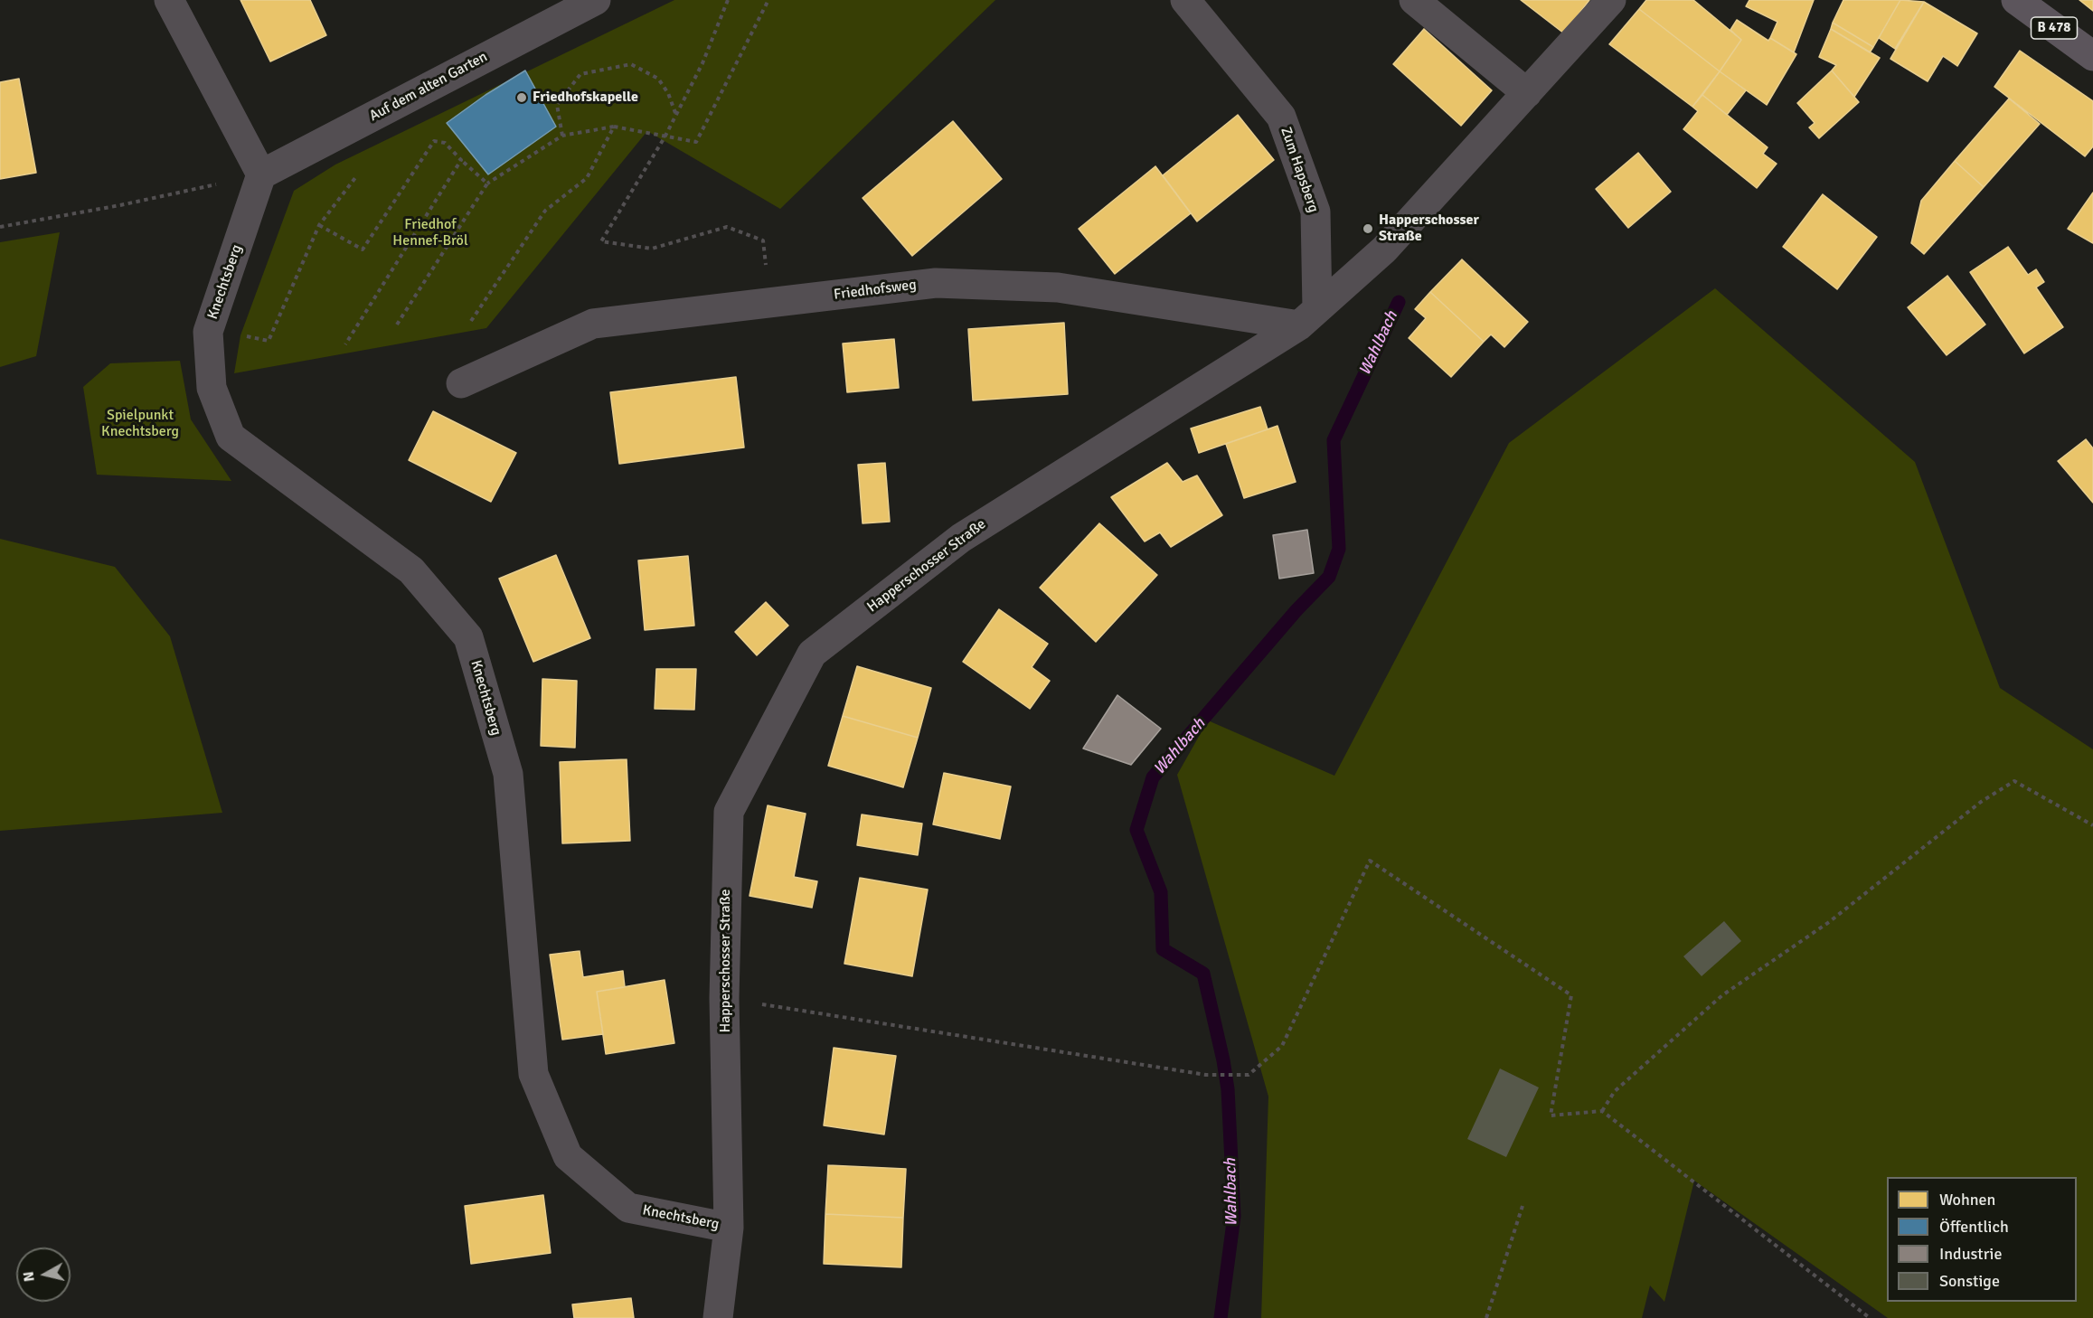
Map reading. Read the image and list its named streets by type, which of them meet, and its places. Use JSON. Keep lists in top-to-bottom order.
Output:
{
  "streets": {
    "main road": ["B 478"],
    "street": [
      "Auf dem alten Garten",
      "Zum Hapsberg",
      "Knechtsberg",
      "Friedhofsweg",
      "Happerschosser Straße"
    ]
  },
  "crossings": [
    ["Auf dem alten Garten", "Knechtsberg"],
    ["Zum Hapsberg", "Friedhofsweg"],
    ["Zum Hapsberg", "Happerschosser Straße"],
    ["Knechtsberg", "Happerschosser Straße"],
    ["Friedhofsweg", "Happerschosser Straße"]
  ],
  "water": ["Wahlbach"],
  "parks": ["Friedhof Hennef-Bröl", "Spielpunkt Knechtsberg"],
  "places": ["Friedhofskapelle", "Happerschosser Straße"],
  "legend": [
    "Wohnen",
    "Öffentlich",
    "Industrie",
    "Sonstige"
  ],
  "north": "left"
}
